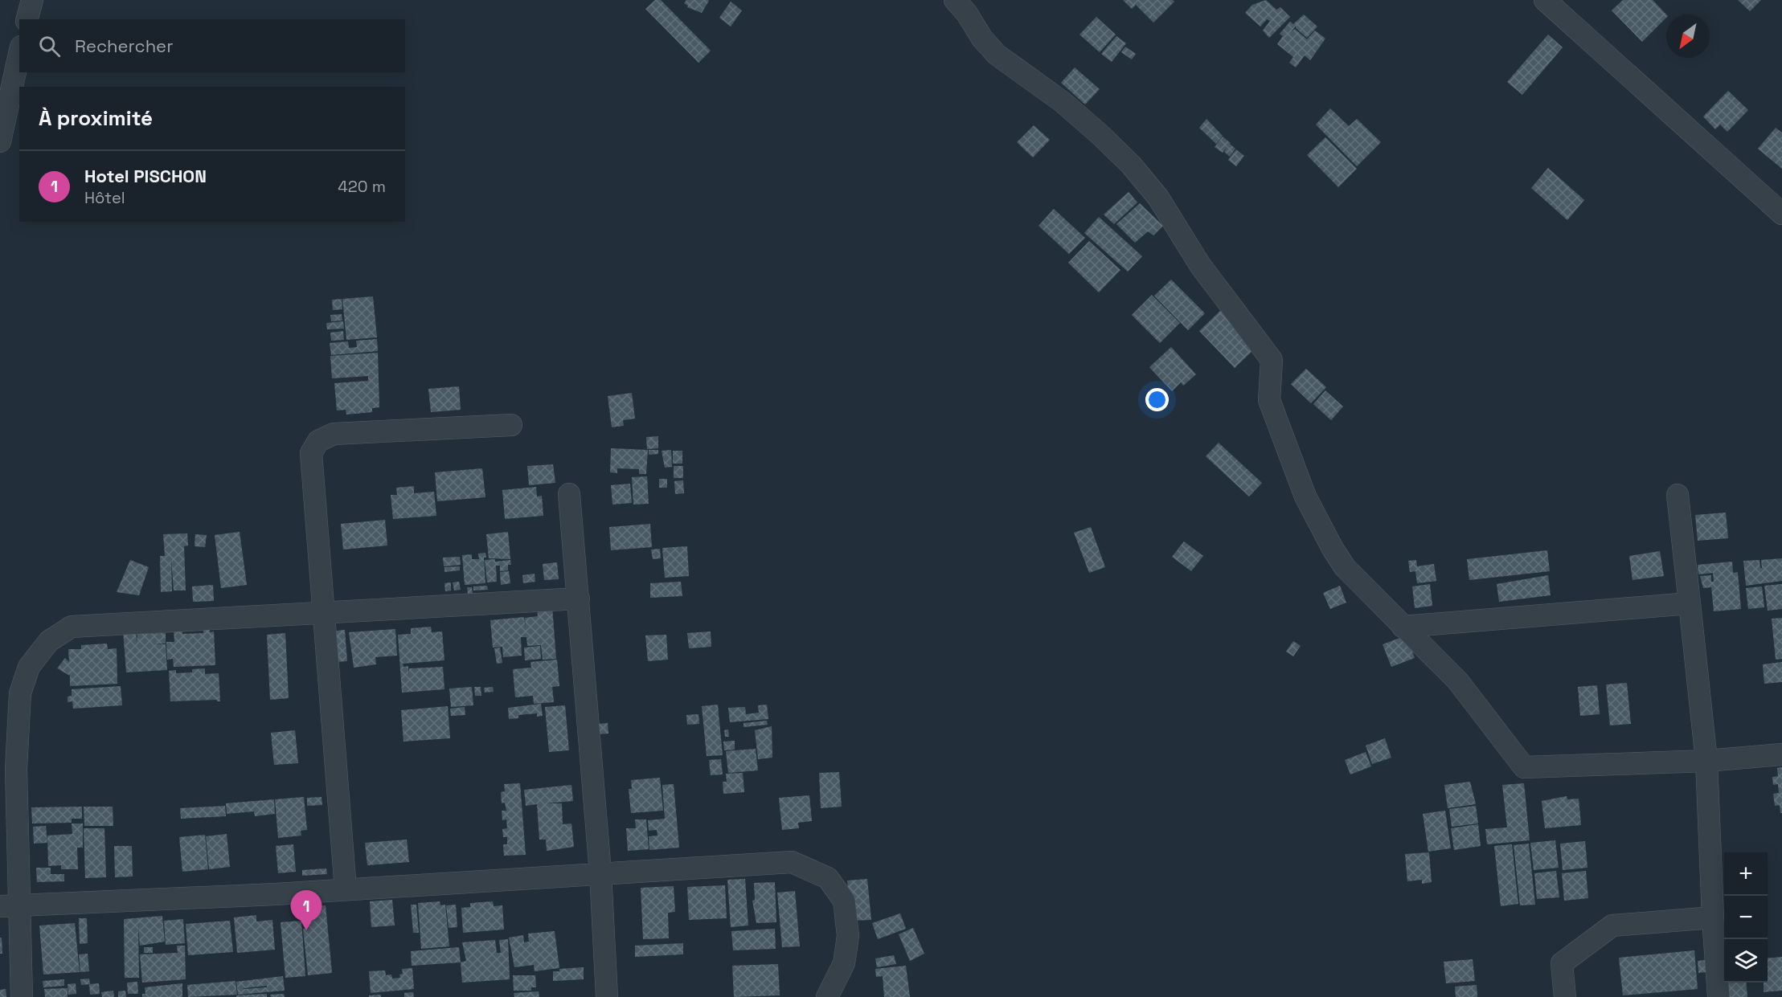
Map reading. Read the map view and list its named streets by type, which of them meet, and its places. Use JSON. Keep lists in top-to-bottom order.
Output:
{
  "north": "bottom left",
  "page": {
    "search": "Rechercher",
    "heading": "À proximité",
    "list": [
      {
        "mark": "1",
        "name": "Hotel PISCHON",
        "note": "Hôtel",
        "value": "420 m"
      }
    ],
    "map_buttons": ["+", "−"],
    "pins": "1"
  }
}
